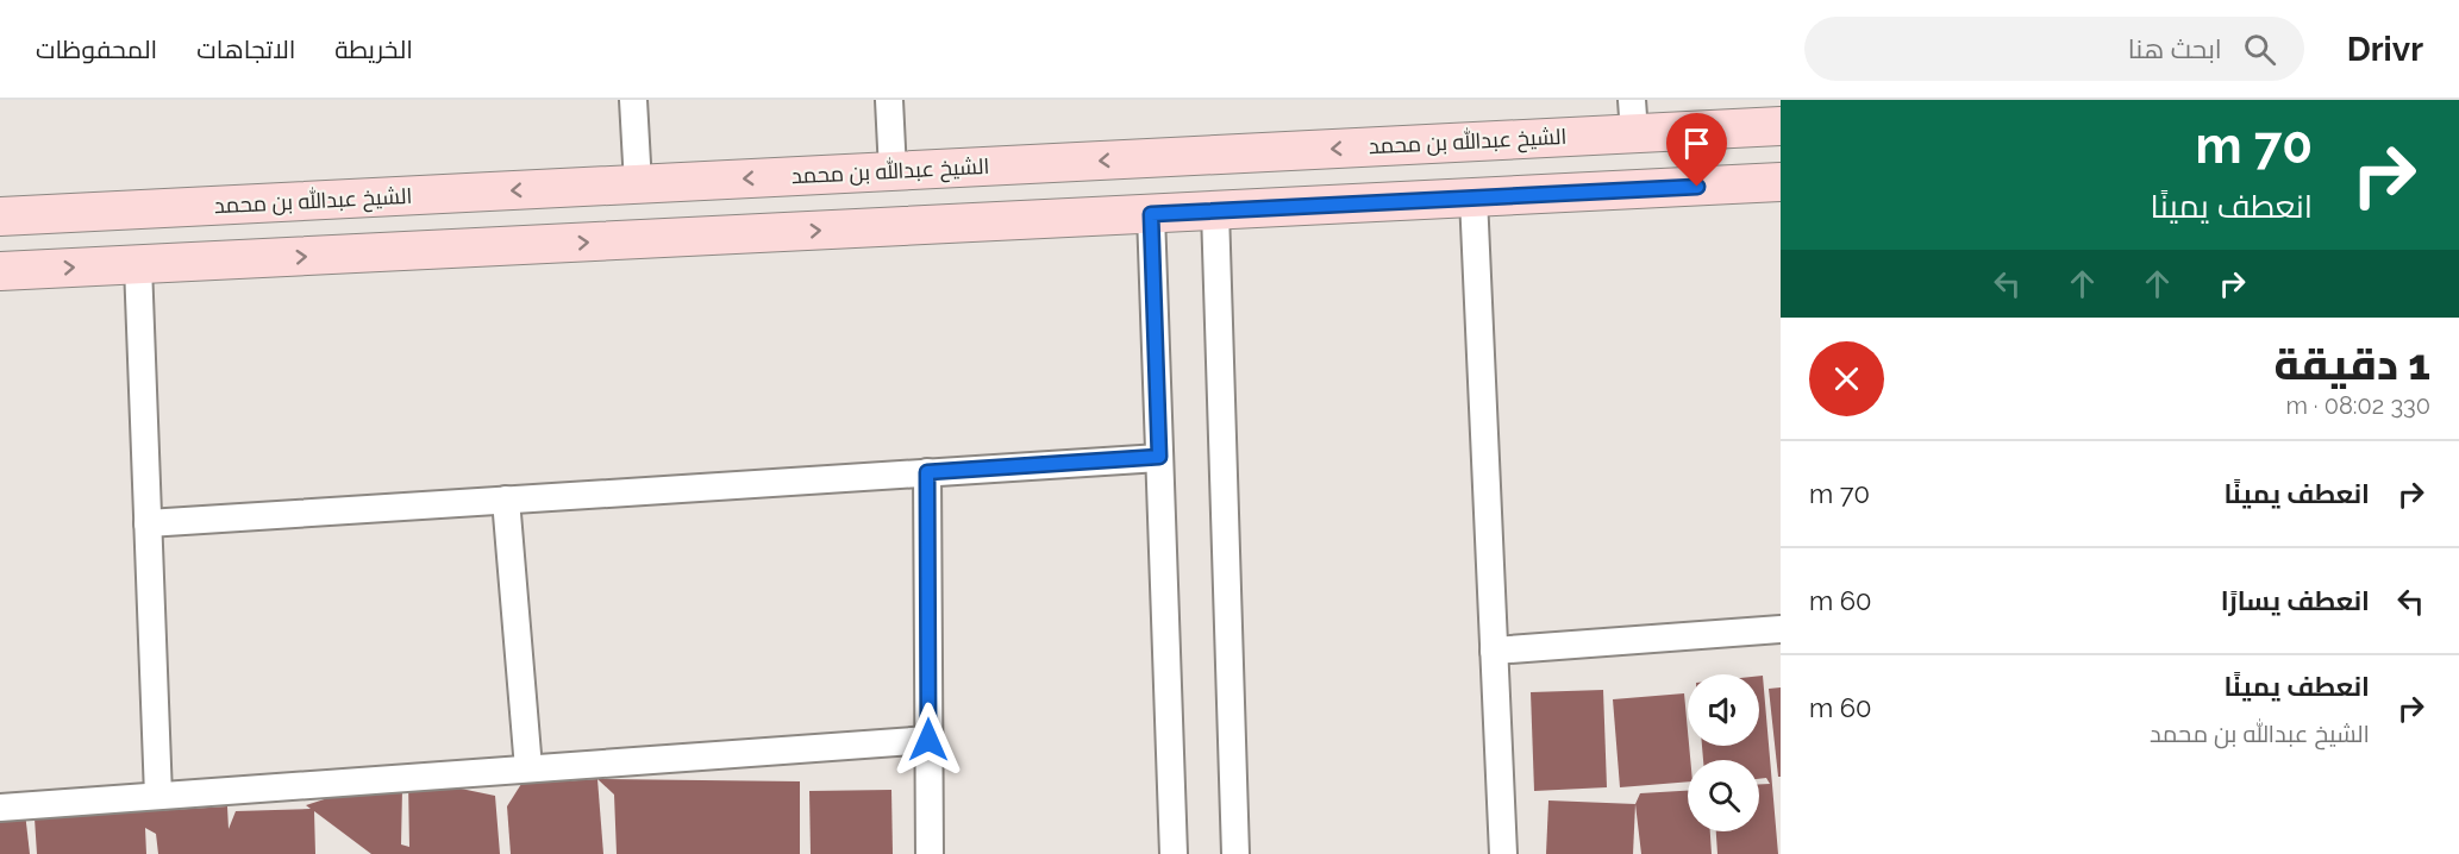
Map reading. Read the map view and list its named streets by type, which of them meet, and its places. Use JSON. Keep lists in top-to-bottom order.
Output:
{
  "streets": {
    "main road": ["الشيخ عبدالله بن محمد"]
  },
  "page": {
    "header": "Drivr",
    "search": "ابحث هنا",
    "nav": ["الخريطة", "الاتجاهات", "المحفوظات"],
    "turn": ["70 m", "انعطف يمينًا"],
    "heading": ["1 دقيقة", "330 m · 08:02"],
    "list": [
      {
        "name": "انعطف يمينًا",
        "value": "70 m"
      },
      {
        "name": "انعطف يسارًا",
        "value": "60 m"
      },
      {
        "name": "انعطف يمينًا",
        "note": "الشيخ عبدالله بن محمد",
        "value": "60 m"
      }
    ]
  }
}
